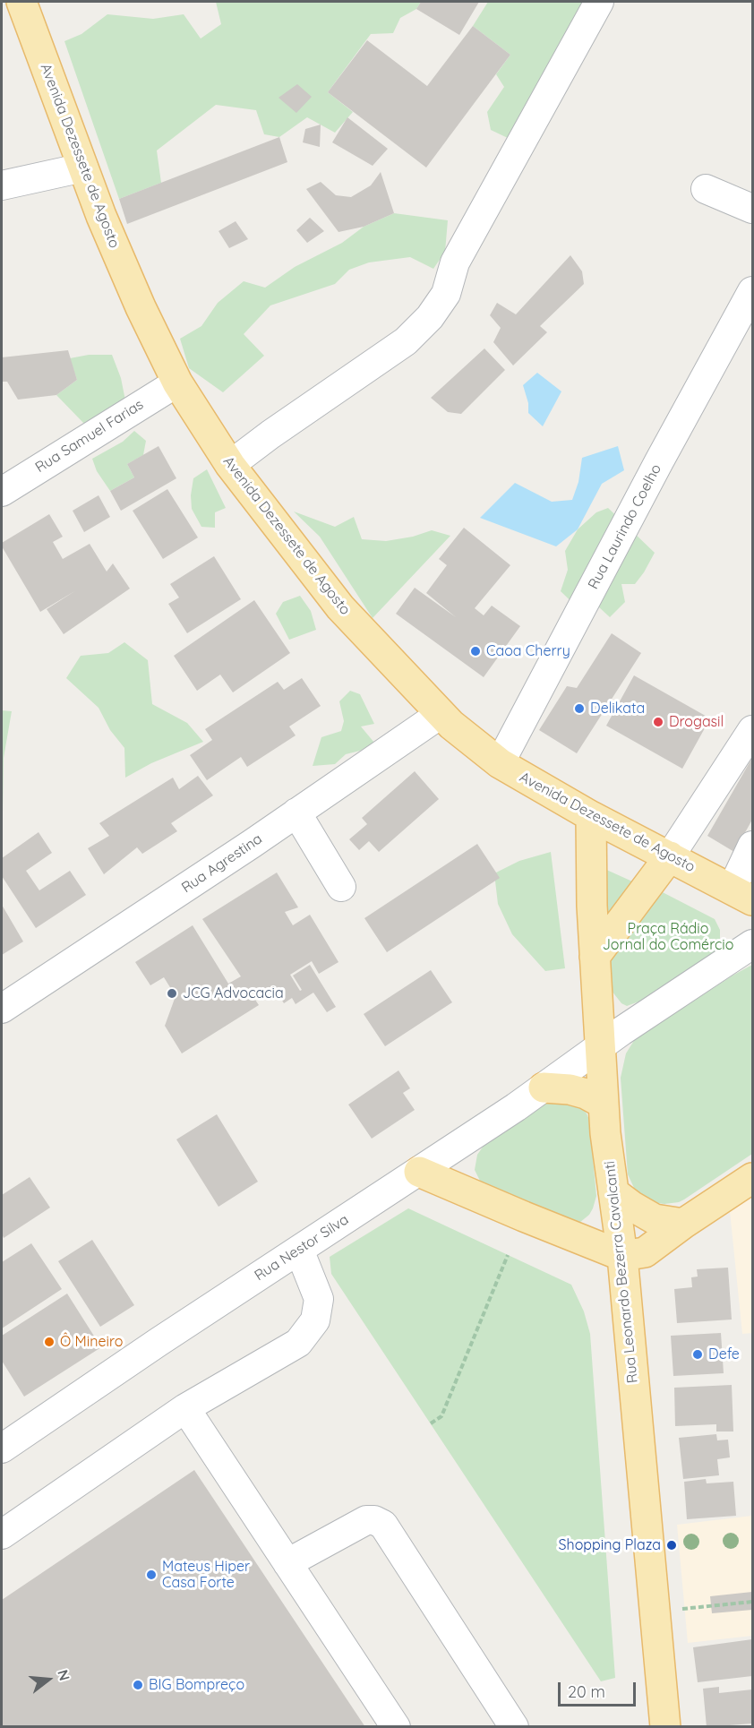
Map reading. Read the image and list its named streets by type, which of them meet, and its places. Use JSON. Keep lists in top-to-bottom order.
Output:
{
  "streets": {
    "main road": ["Avenida Dezessete de Agosto", "Rua Leonardo Bezerra Cavalcanti"],
    "street": [
      "Rua Samuel Farias",
      "Rua Laurindo Coelho",
      "Rua Agrestina",
      "Rua Nestor Silva"
    ]
  },
  "crossings": [
    ["Avenida Dezessete de Agosto", "Rua Samuel Farias"],
    ["Avenida Dezessete de Agosto", "Rua Laurindo Coelho"],
    ["Avenida Dezessete de Agosto", "Rua Agrestina"],
    ["Avenida Dezessete de Agosto", "Rua Leonardo Bezerra Cavalcanti"],
    ["Rua Nestor Silva", "Rua Leonardo Bezerra Cavalcanti"]
  ],
  "parks": ["Praça Rádio Jornal do Comércio"],
  "places": [
    "Caoa Cherry",
    "Delikata",
    "Drogasil",
    "JCG Advocacia",
    "Ô Mineiro",
    "Defe",
    "Shopping Plaza",
    "Mateus Hiper Casa Forte",
    "BIG Bompreço"
  ],
  "scale_bar": "20 m",
  "north": "right"
}
